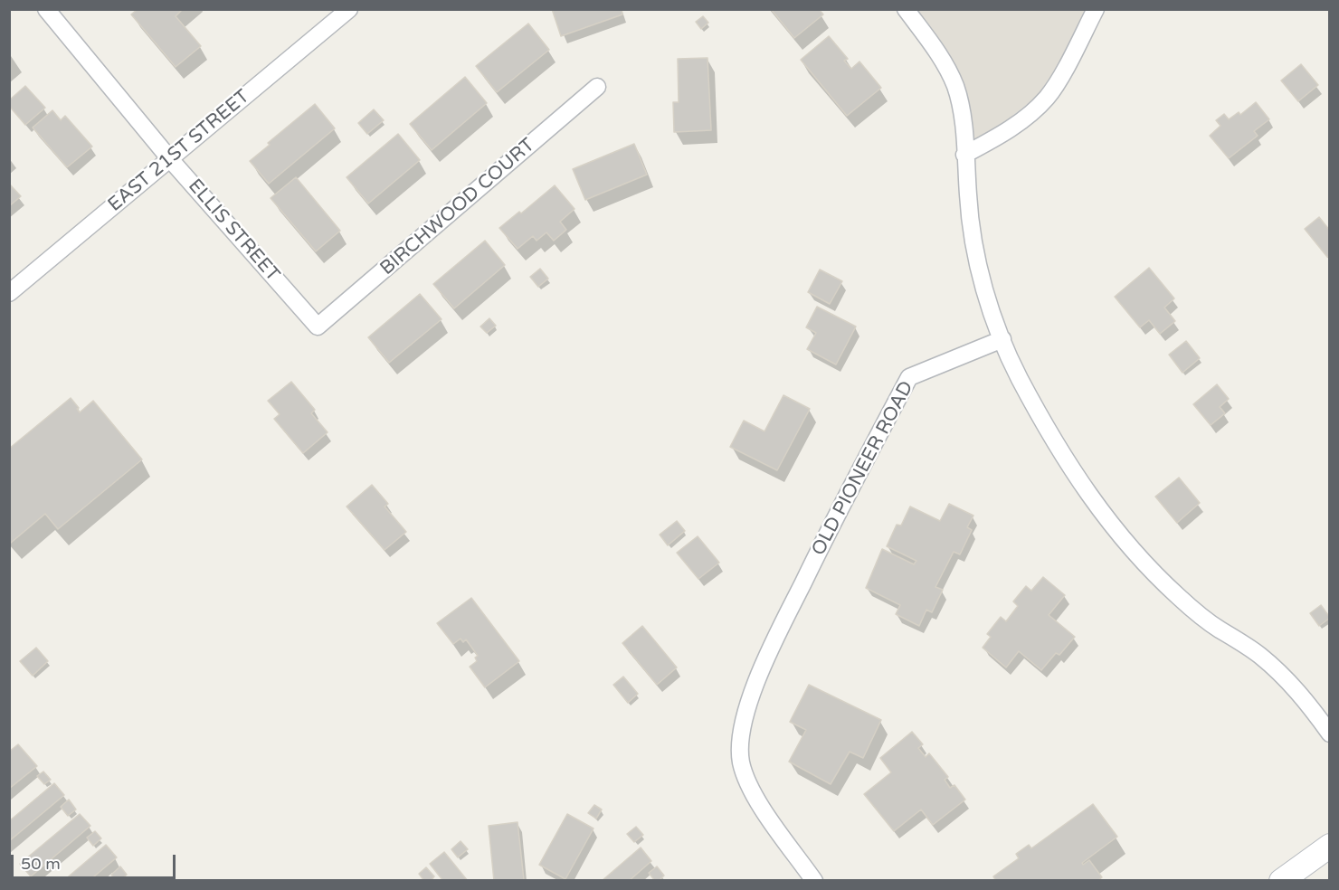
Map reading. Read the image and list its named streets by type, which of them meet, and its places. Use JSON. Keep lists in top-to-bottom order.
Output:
{
  "streets": {
    "street": [
      "EAST 21ST STREET",
      "BIRCHWOOD COURT",
      "ELLIS STREET",
      "OLD PIONEER ROAD"
    ]
  },
  "crossings": [
    ["EAST 21ST STREET", "ELLIS STREET"],
    ["BIRCHWOOD COURT", "ELLIS STREET"]
  ],
  "scale_bar": "50 m"
}
